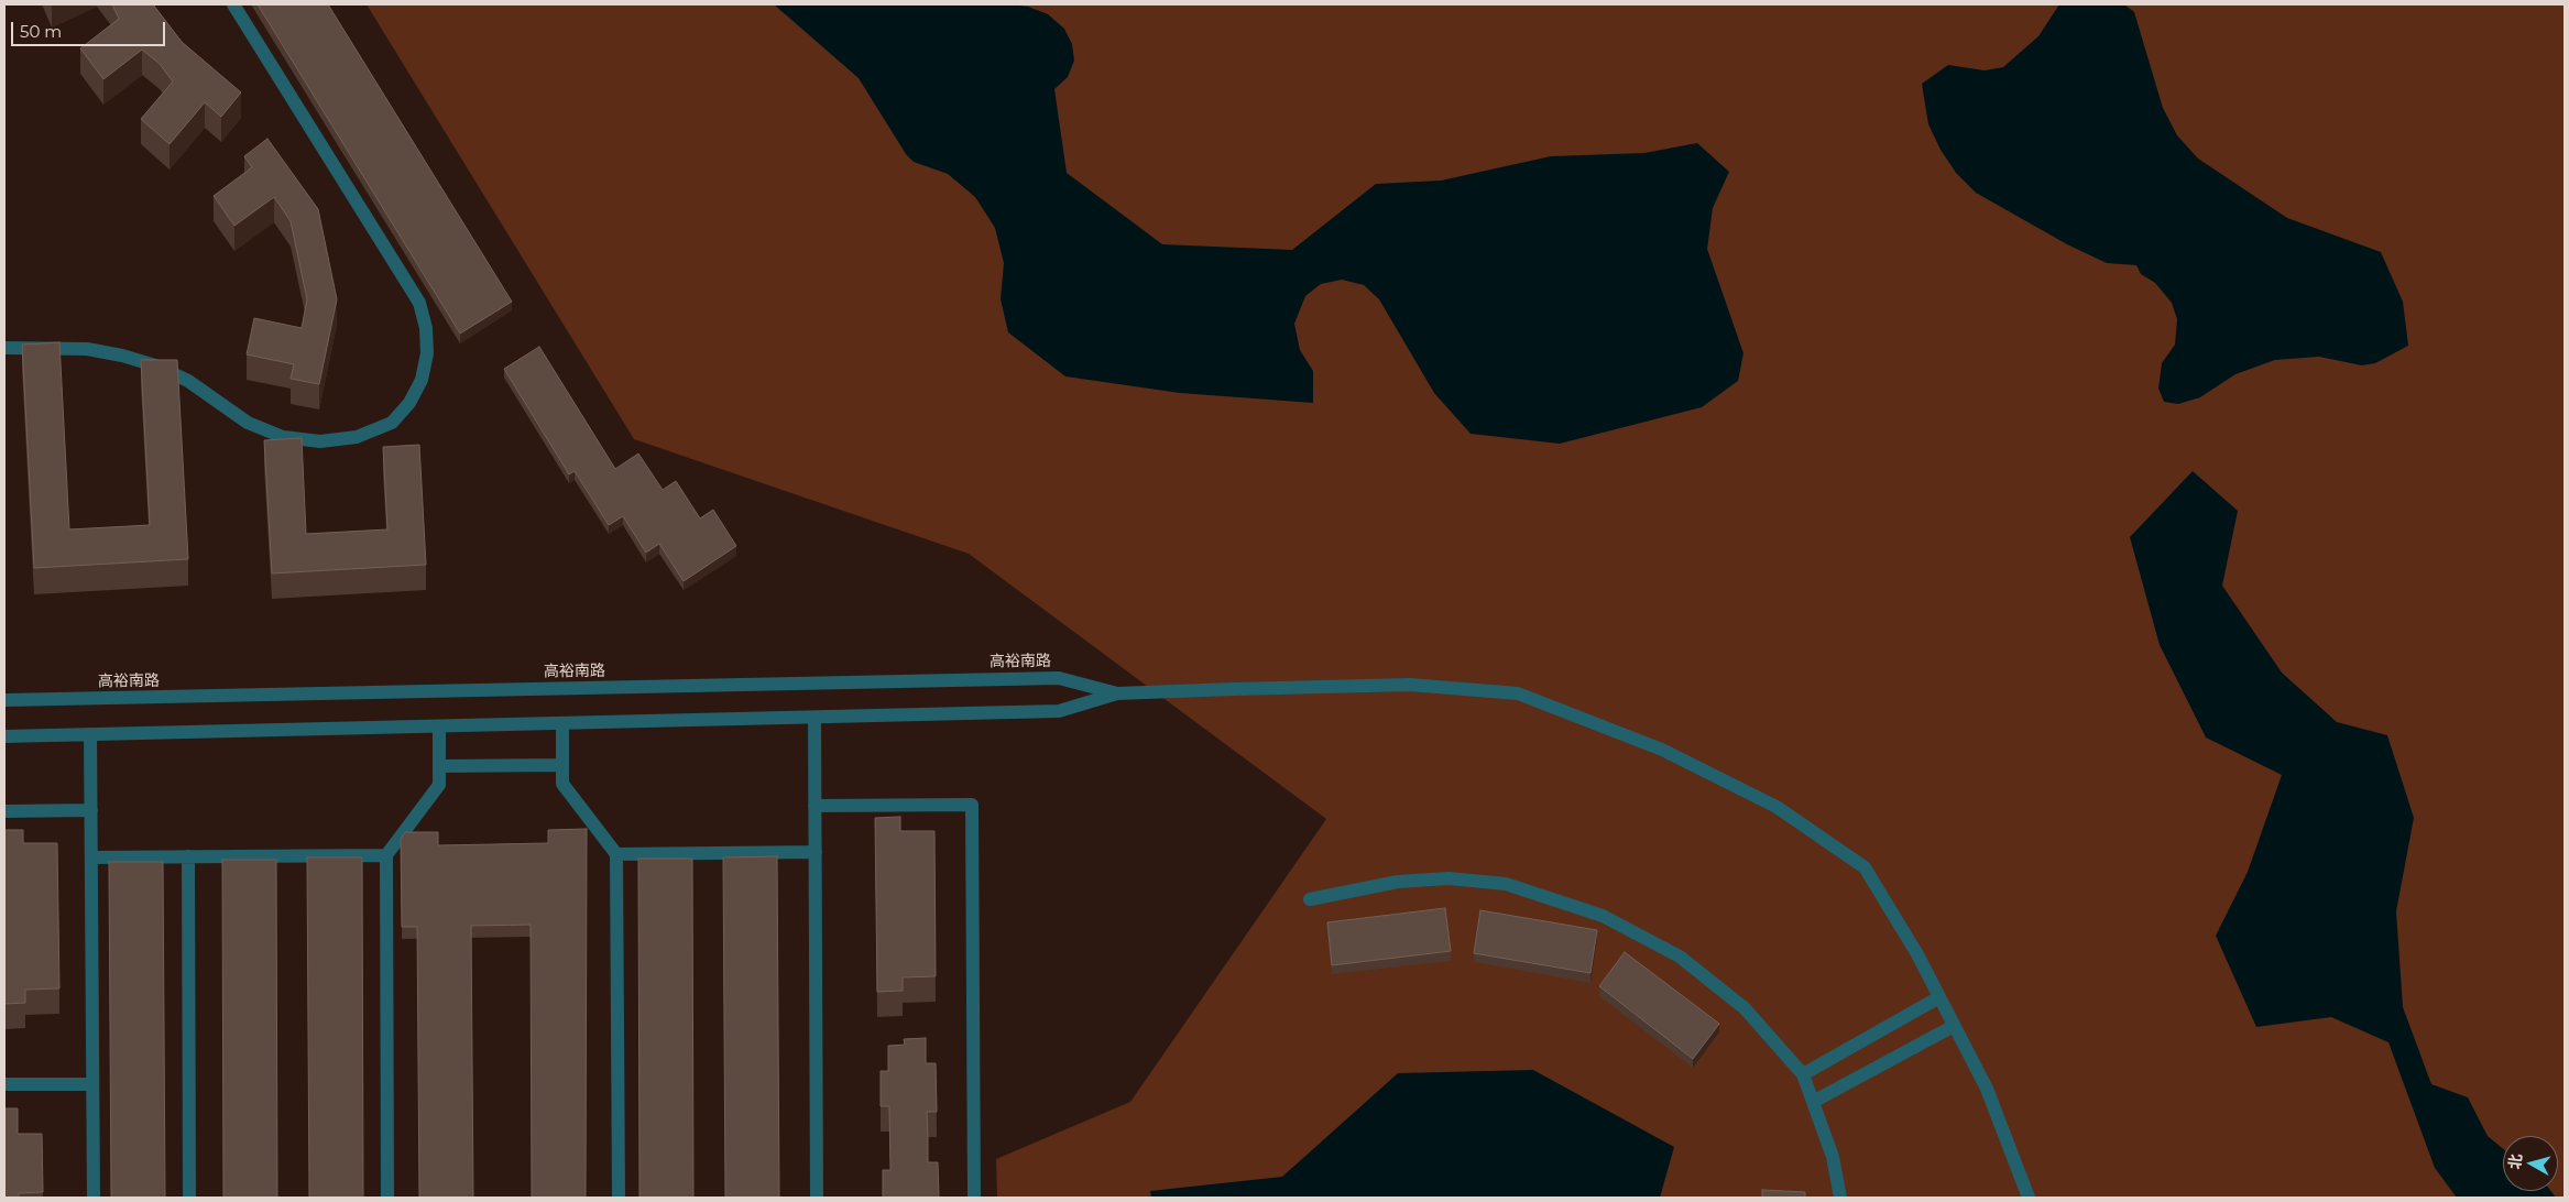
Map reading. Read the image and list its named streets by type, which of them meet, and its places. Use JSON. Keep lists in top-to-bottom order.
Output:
{
  "streets": {
    "street": ["高裕南路"]
  },
  "scale_bar": "50 m",
  "north": "left"
}
